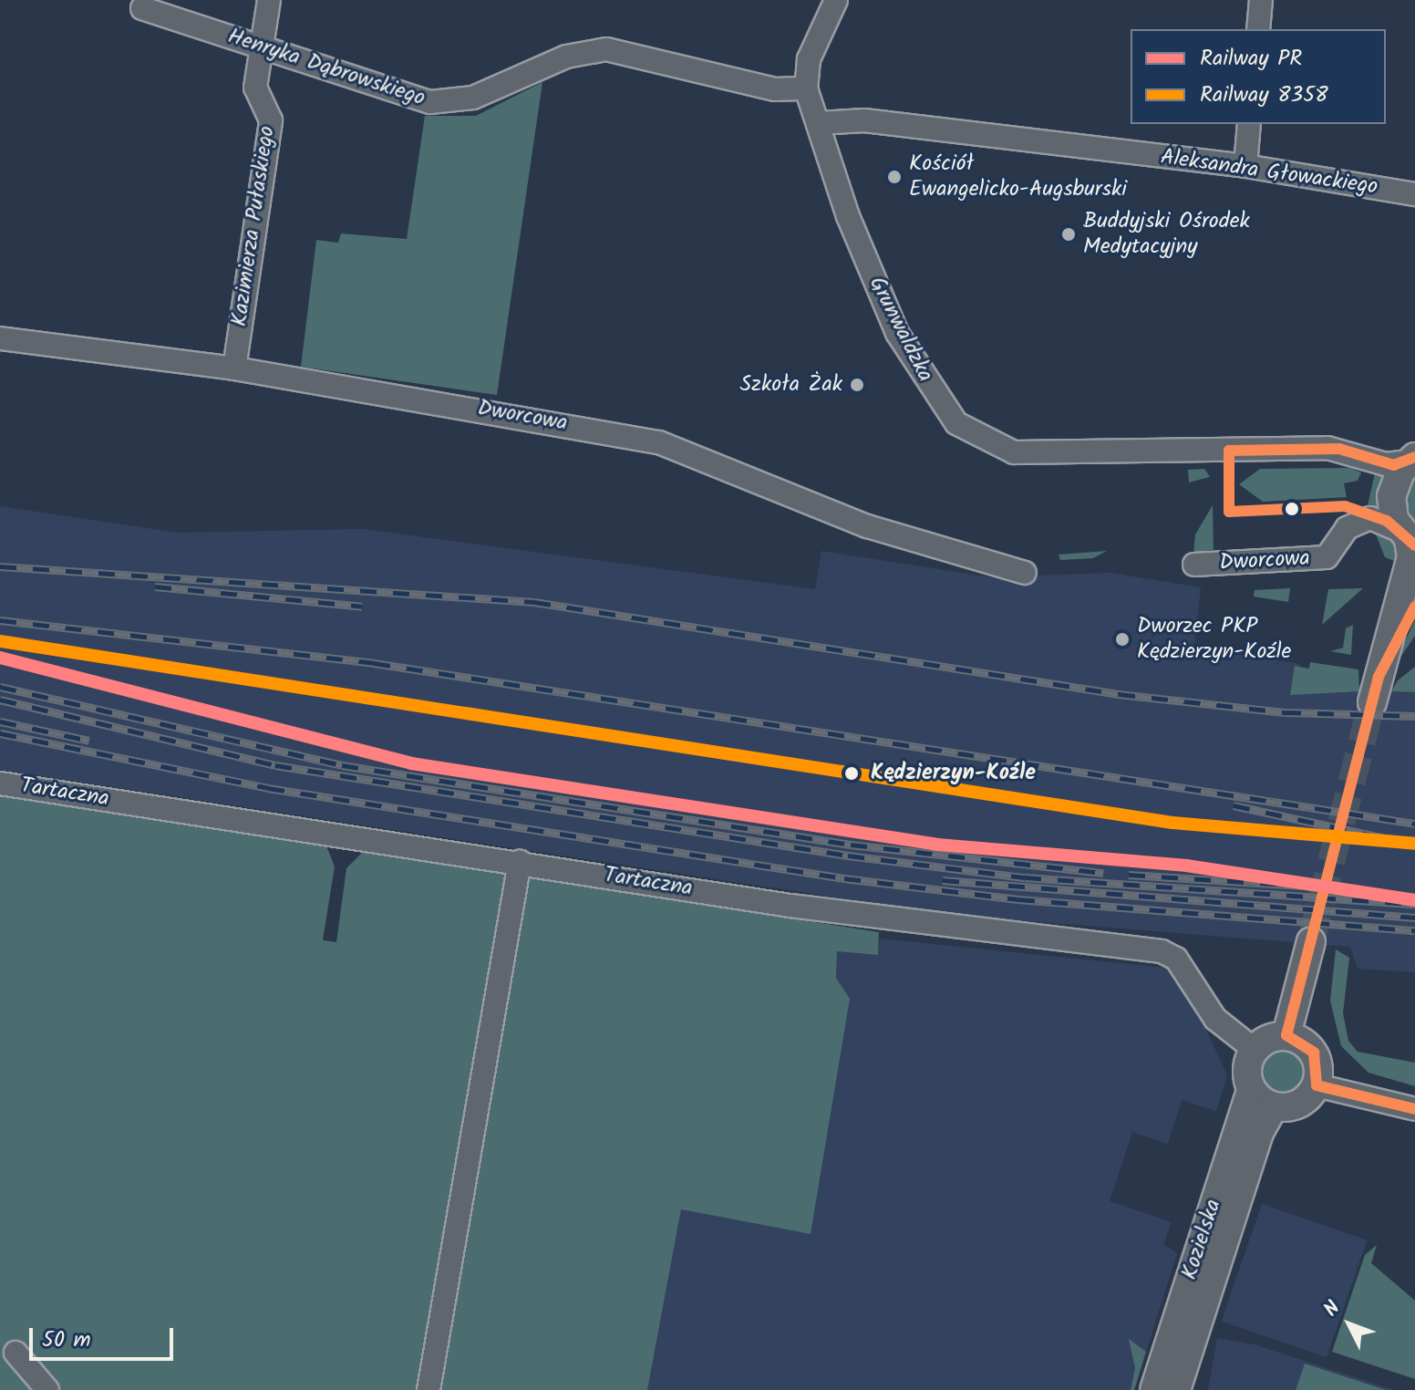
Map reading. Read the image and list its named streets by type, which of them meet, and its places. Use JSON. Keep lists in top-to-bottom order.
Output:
{
  "streets": {
    "main road": ["Kozielska"],
    "street": [
      "Henryka Dąbrowskiego",
      "Aleksandra Głowackiego",
      "Kazimierza Pułaskiego",
      "Grunwaldzka",
      "Dworcowa",
      "Tartaczna"
    ]
  },
  "crossings": [
    ["Henryka Dąbrowskiego", "Kazimierza Pułaskiego"],
    ["Henryka Dąbrowskiego", "Grunwaldzka"],
    ["Aleksandra Głowackiego", "Grunwaldzka"],
    ["Kazimierza Pułaskiego", "Dworcowa"],
    ["Tartaczna", "Kozielska"]
  ],
  "places": [
    "Kościół Ewangelicko-Augsburski",
    "Buddyjski Ośrodek Medytacyjny",
    "Szkoła Żak",
    "Dworzec PKP Kędzierzyn-Koźle",
    "Kędzierzyn-Koźle"
  ],
  "lines": ["rail line 8358", "rail line PR"],
  "legend": ["Railway PR", "Railway 8358"],
  "scale_bar": "50 m",
  "north": "top left"
}
